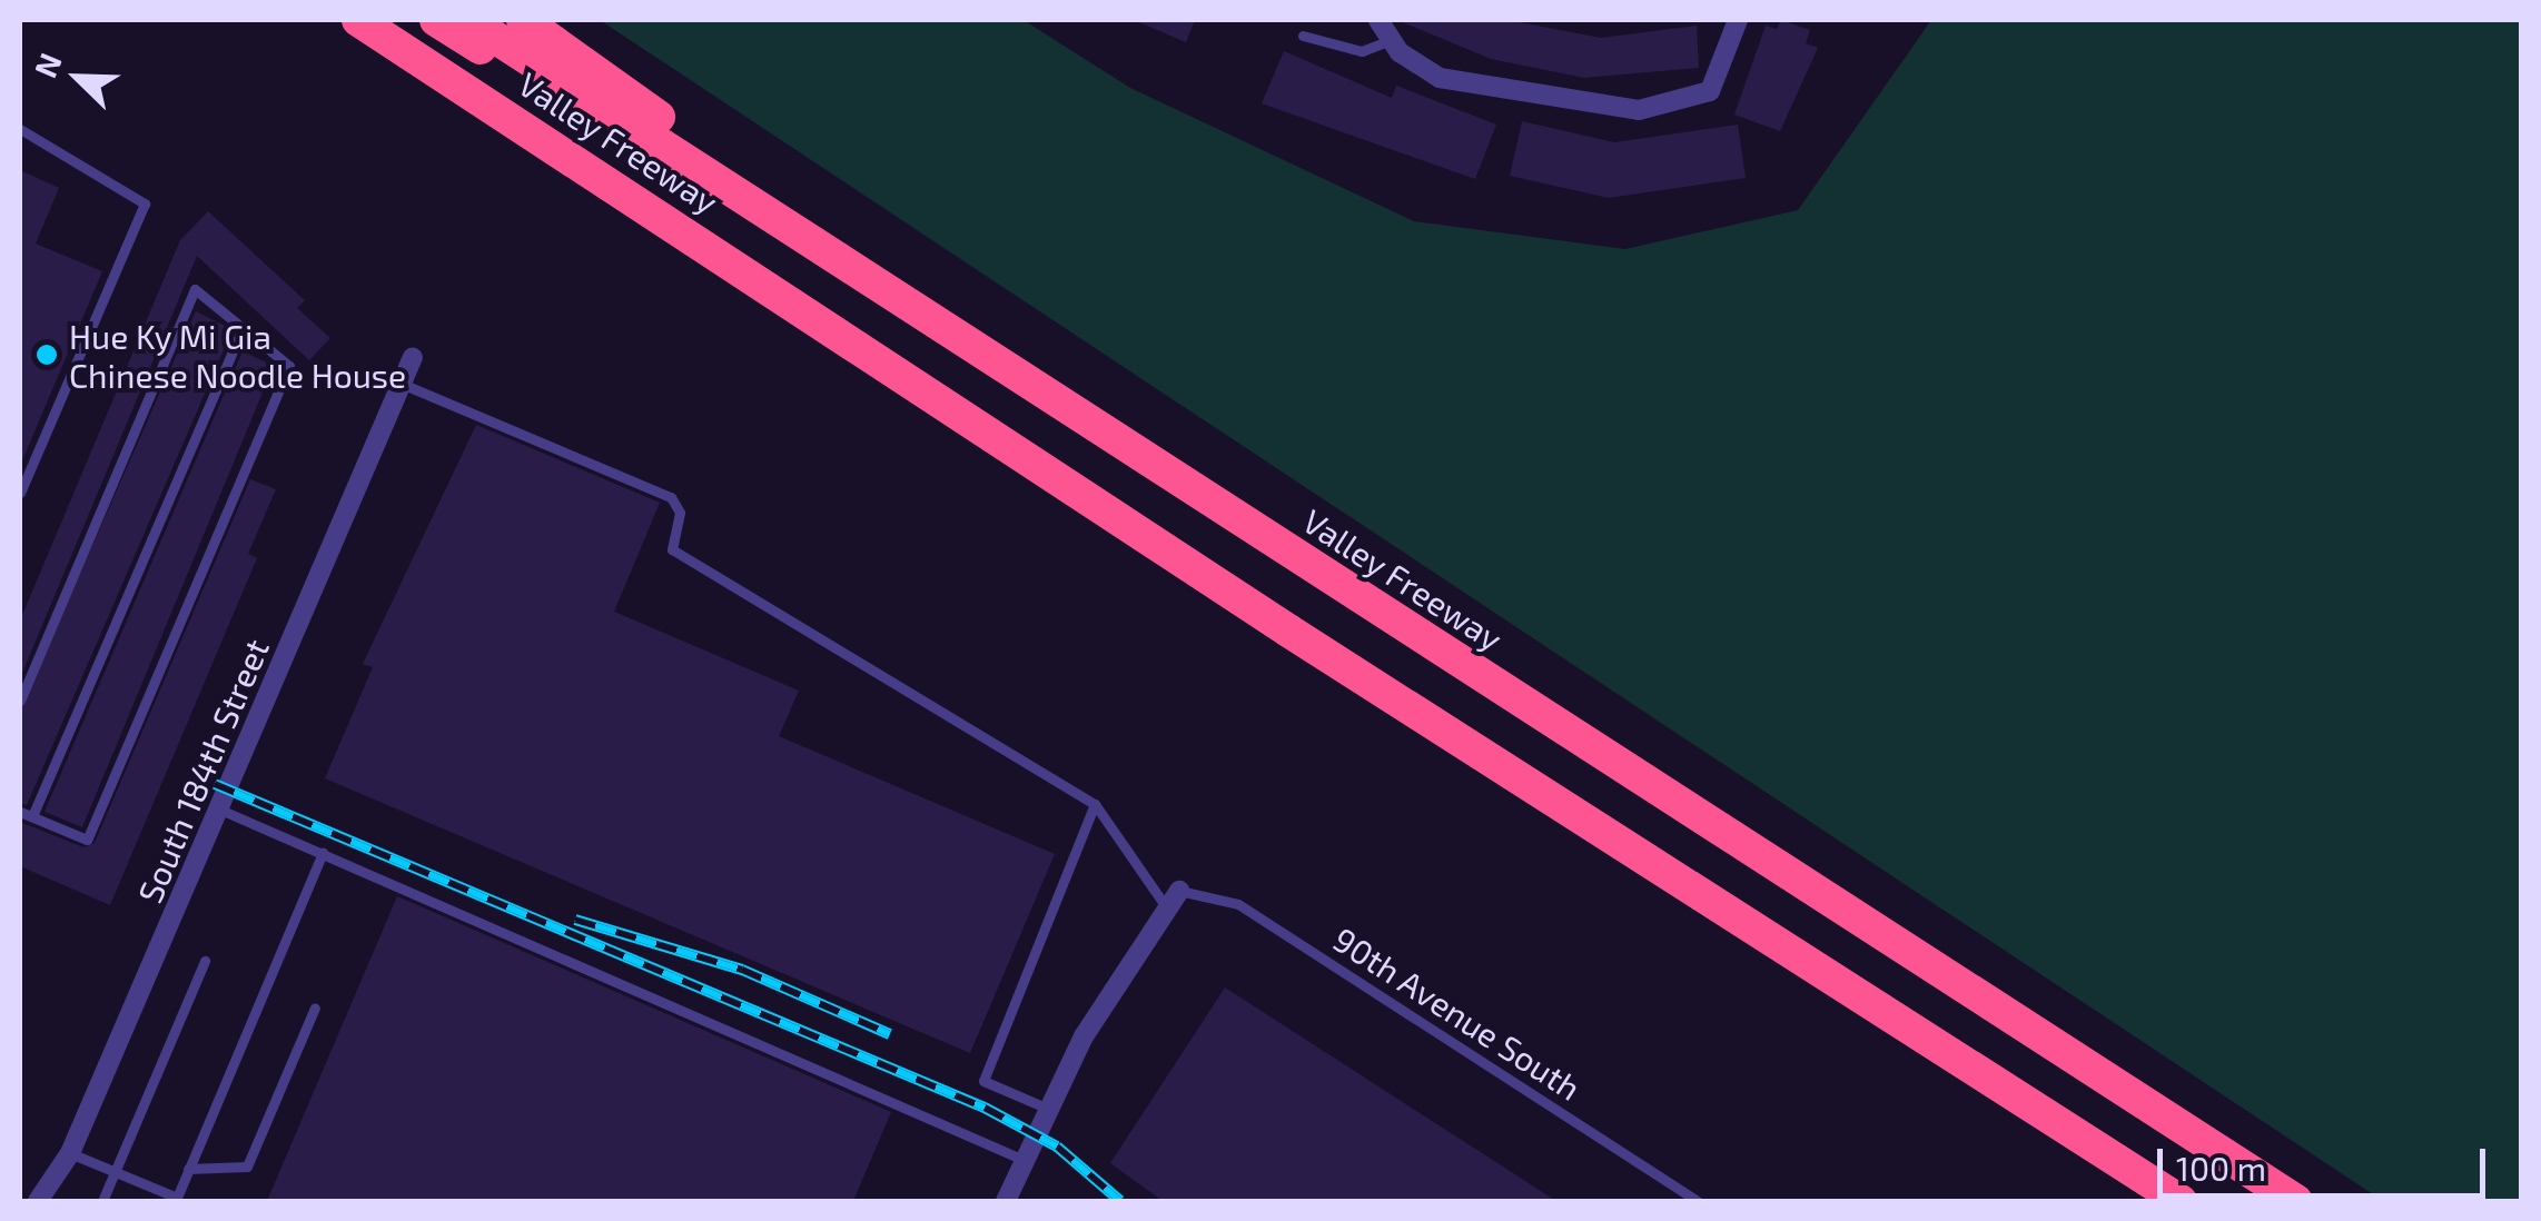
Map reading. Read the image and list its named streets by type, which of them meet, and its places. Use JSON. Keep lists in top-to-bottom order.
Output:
{
  "streets": {
    "highway": ["Valley Freeway"],
    "street": ["South 184th Street"],
    "lane": ["90th Avenue South"]
  },
  "places": ["Hue Ky Mi Gia Chinese Noodle House"],
  "scale_bar": "100 m",
  "north": "top left"
}
